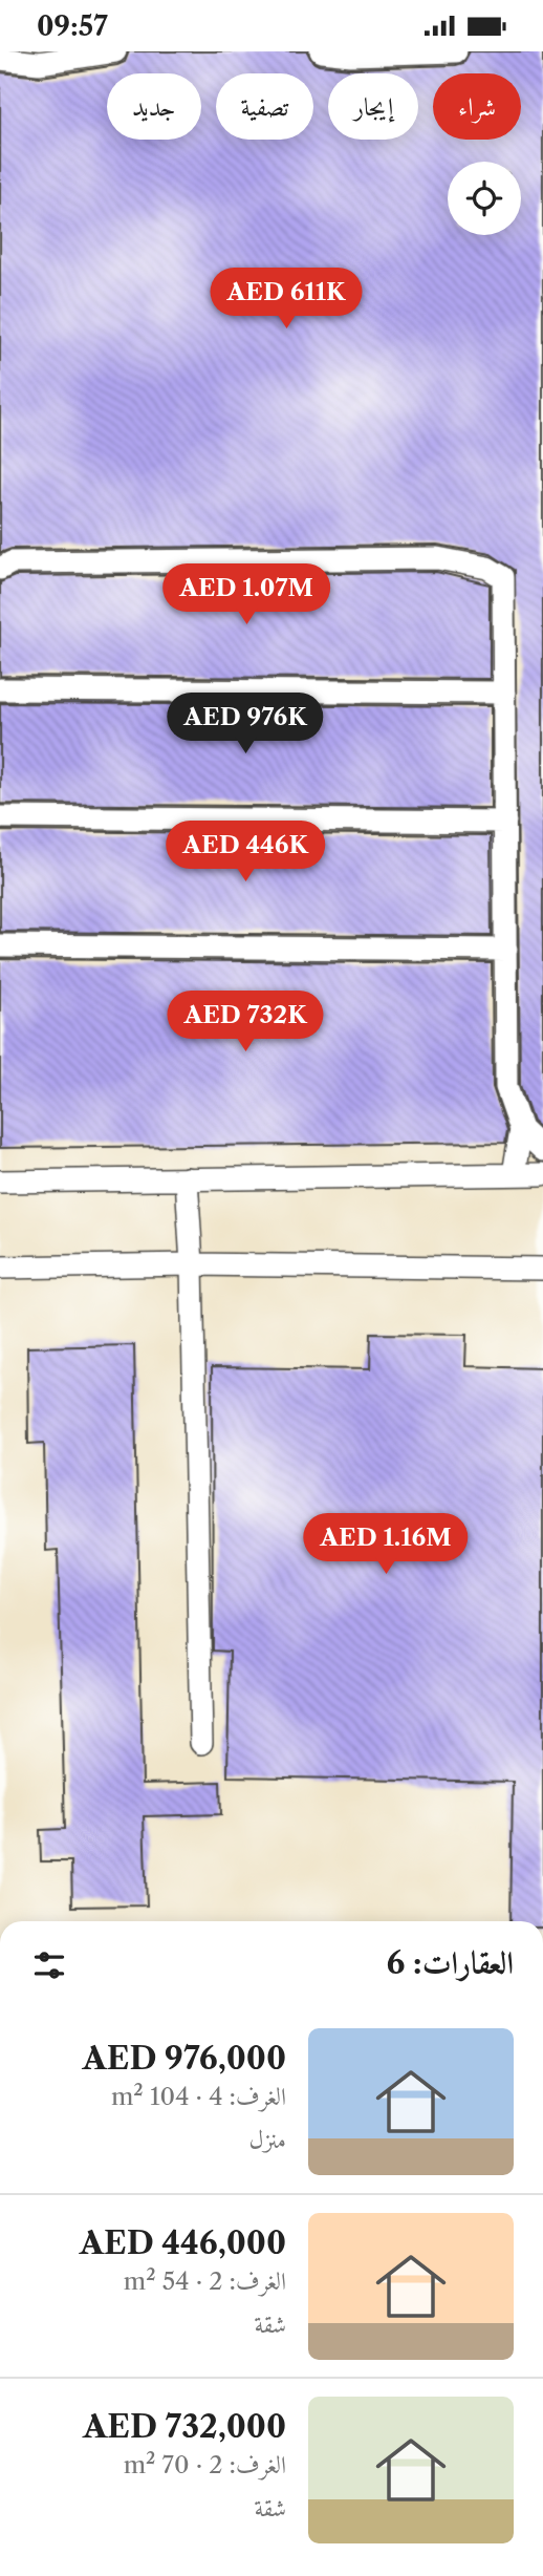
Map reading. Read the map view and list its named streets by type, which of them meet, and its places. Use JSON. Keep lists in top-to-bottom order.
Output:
{
  "page": {
    "status": "09:57",
    "chip": [
      "شراء",
      "إيجار",
      "تصفية",
      "جديد"
    ],
    "price": [
      "AED 611K",
      "AED 1.07M",
      "AED 976K",
      "AED 446K",
      "AED 732K",
      "AED 1.16M"
    ],
    "heading": "العقارات: 6",
    "list": [
      {
        "name": "AED 976,000",
        "note": "الغرف: 4 · 104 m² · منزل"
      },
      {
        "name": "AED 446,000",
        "note": "الغرف: 2 · 54 m² · شقة"
      },
      {
        "name": "AED 732,000",
        "note": "الغرف: 2 · 70 m² · شقة"
      }
    ]
  }
}
